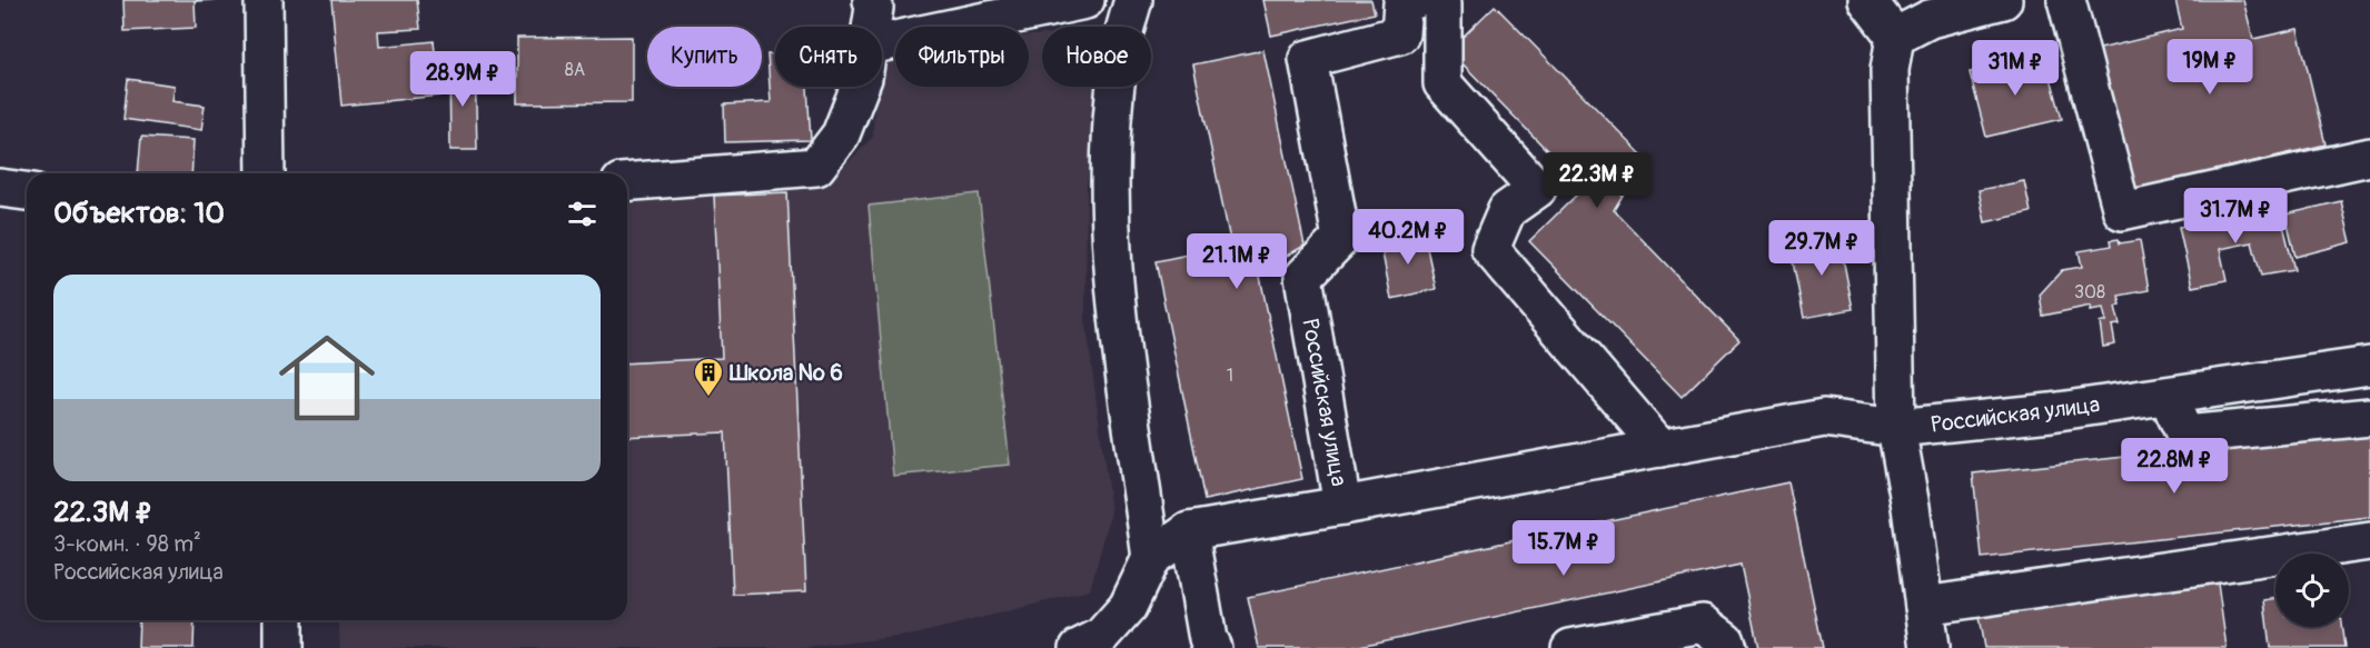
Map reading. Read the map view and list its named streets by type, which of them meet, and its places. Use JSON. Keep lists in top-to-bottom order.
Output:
{
  "streets": {
    "street": ["Российская улица"]
  },
  "places": {
    "building": ["Школа № 6"]
  },
  "house_numbers": ["8А", "308", "1"],
  "page": {
    "chip": [
      "Купить",
      "Снять",
      "Фильтры",
      "Новое"
    ],
    "price": [
      "19M ₽",
      "31M ₽",
      "28.9M ₽",
      "22.3M ₽",
      "31.7M ₽",
      "40.2M ₽",
      "29.7M ₽",
      "21.1M ₽",
      "22.8M ₽",
      "15.7M ₽"
    ],
    "heading": "Объектов: 10",
    "list": [
      {
        "name": "22.3M ₽",
        "note": "3-комн. · 98 m² · Российская улица"
      }
    ]
  }
}
